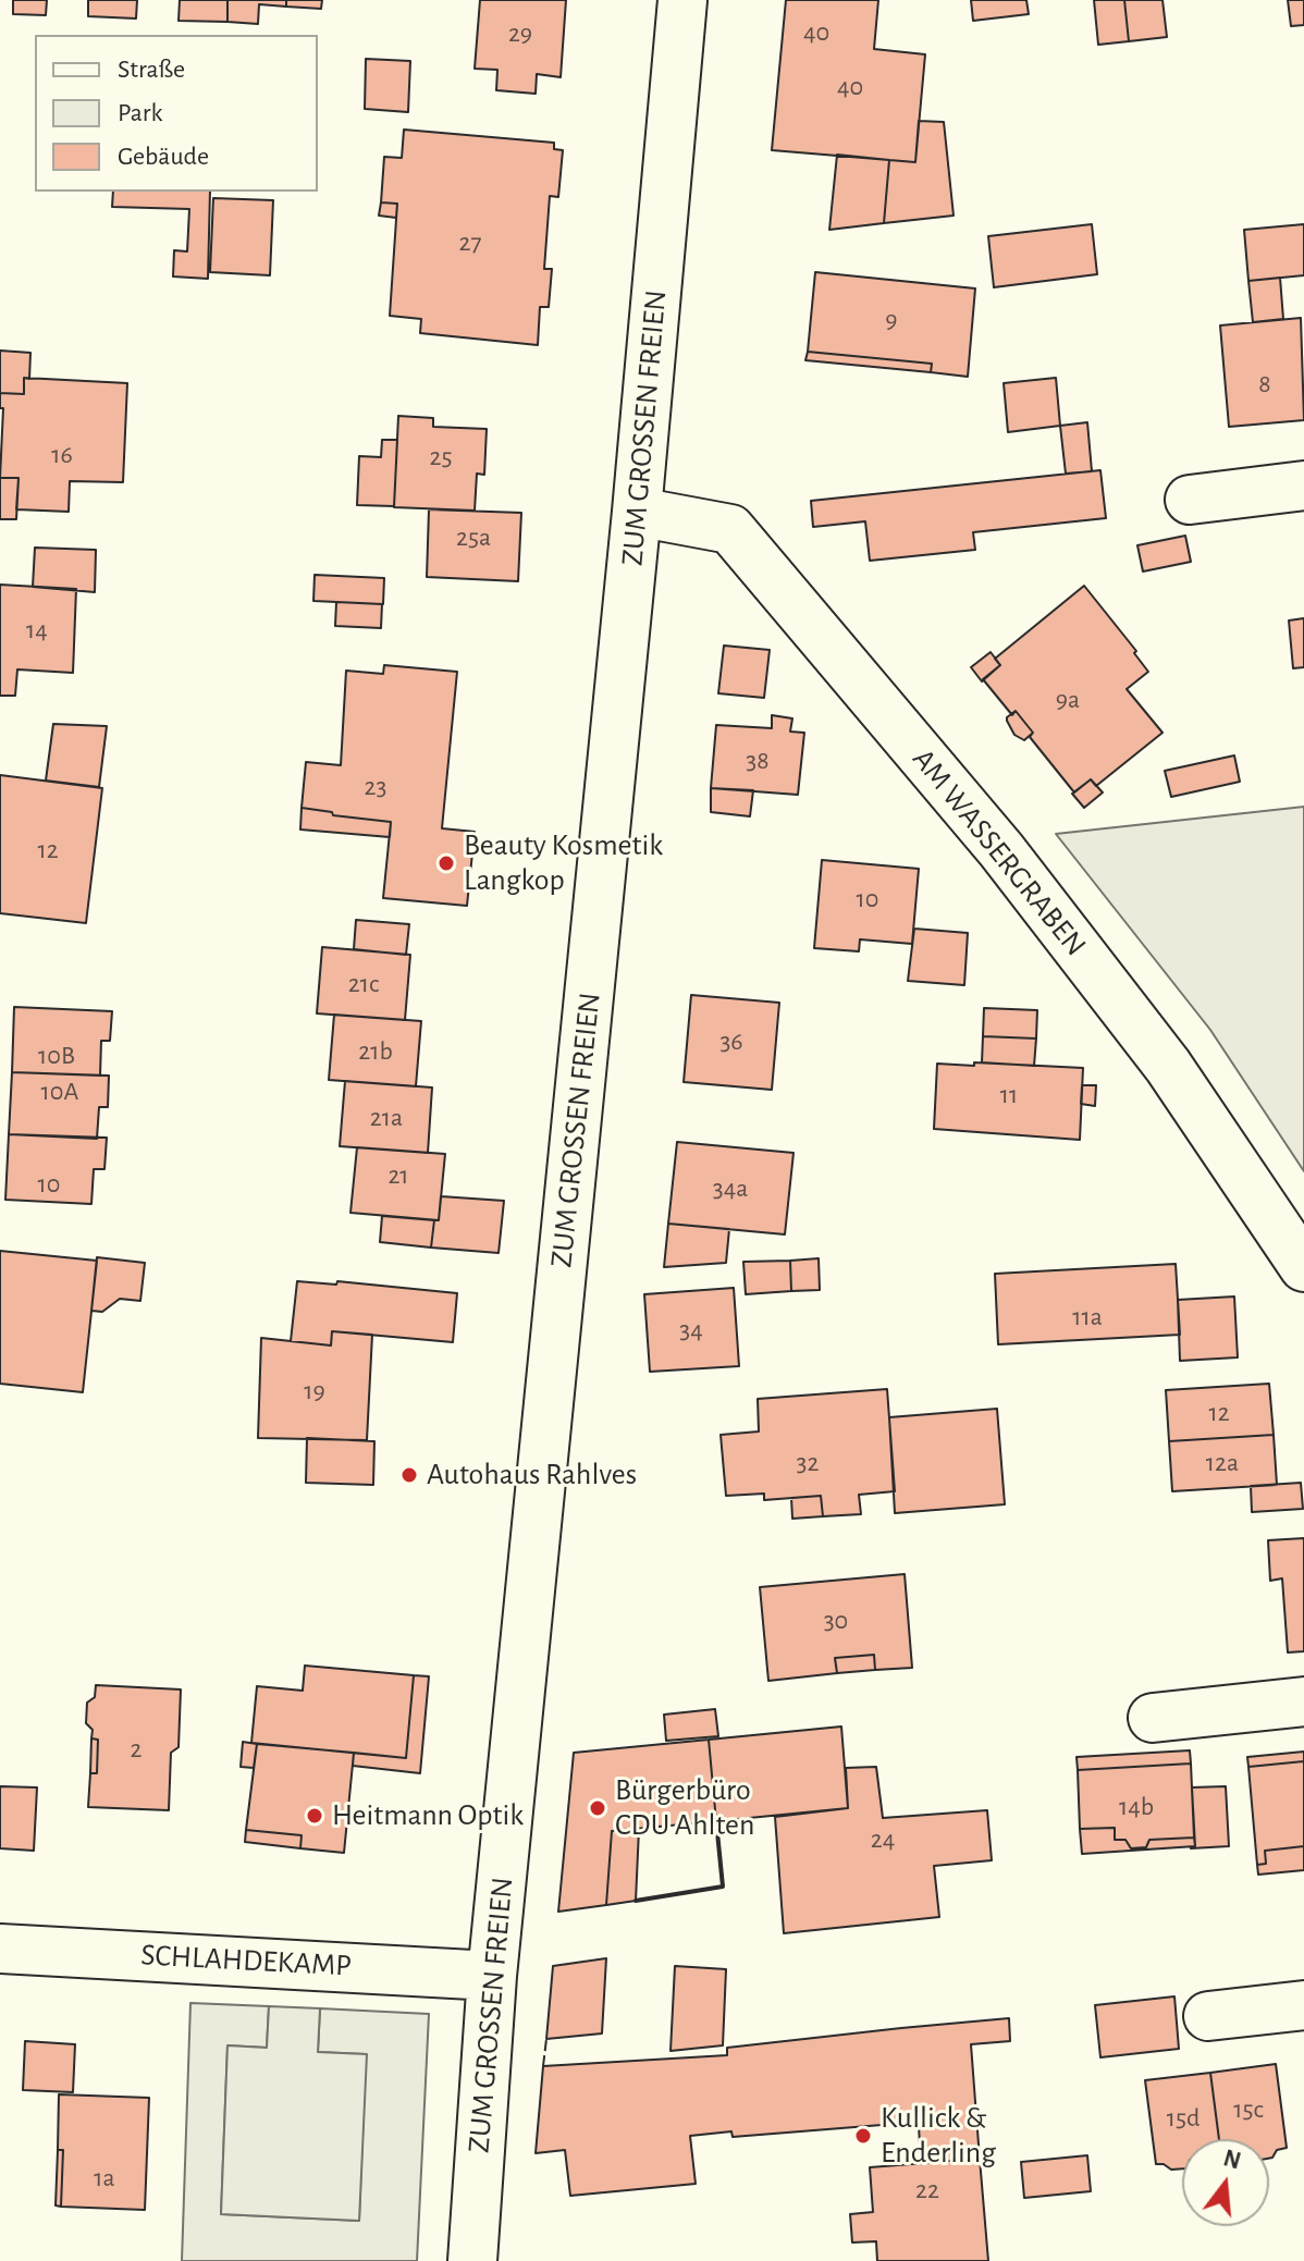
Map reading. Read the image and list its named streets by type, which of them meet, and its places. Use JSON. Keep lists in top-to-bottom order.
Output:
{
  "streets": {
    "street": ["ZUM GROSSEN FREIEN", "AM WASSERGRABEN", "SCHLAHDEKAMP"]
  },
  "crossings": [
    ["ZUM GROSSEN FREIEN", "AM WASSERGRABEN"],
    ["ZUM GROSSEN FREIEN", "SCHLAHDEKAMP"]
  ],
  "places": [
    "Beauty Kosmetik Langkop",
    "Autohaus Rahlves",
    "Bürgerbüro CDU Ahlten",
    "Heitmann Optik",
    "Kullick & Enderling"
  ],
  "house_numbers": [
    "40",
    "29",
    "40",
    "27",
    "9",
    "8",
    "16",
    "25",
    "25a",
    "14",
    "9a",
    "38",
    "23",
    "12",
    "10",
    "21c",
    "36",
    "21b",
    "10B",
    "10A",
    "11",
    "21a",
    "21",
    "10",
    "34a",
    "11a",
    "34",
    "19",
    "12",
    "32",
    "12a",
    "30",
    "2",
    "14b",
    "24",
    "15c",
    "15d",
    "1a",
    "22"
  ],
  "legend": ["Straße", "Park", "Gebäude"],
  "north": "top"
}
